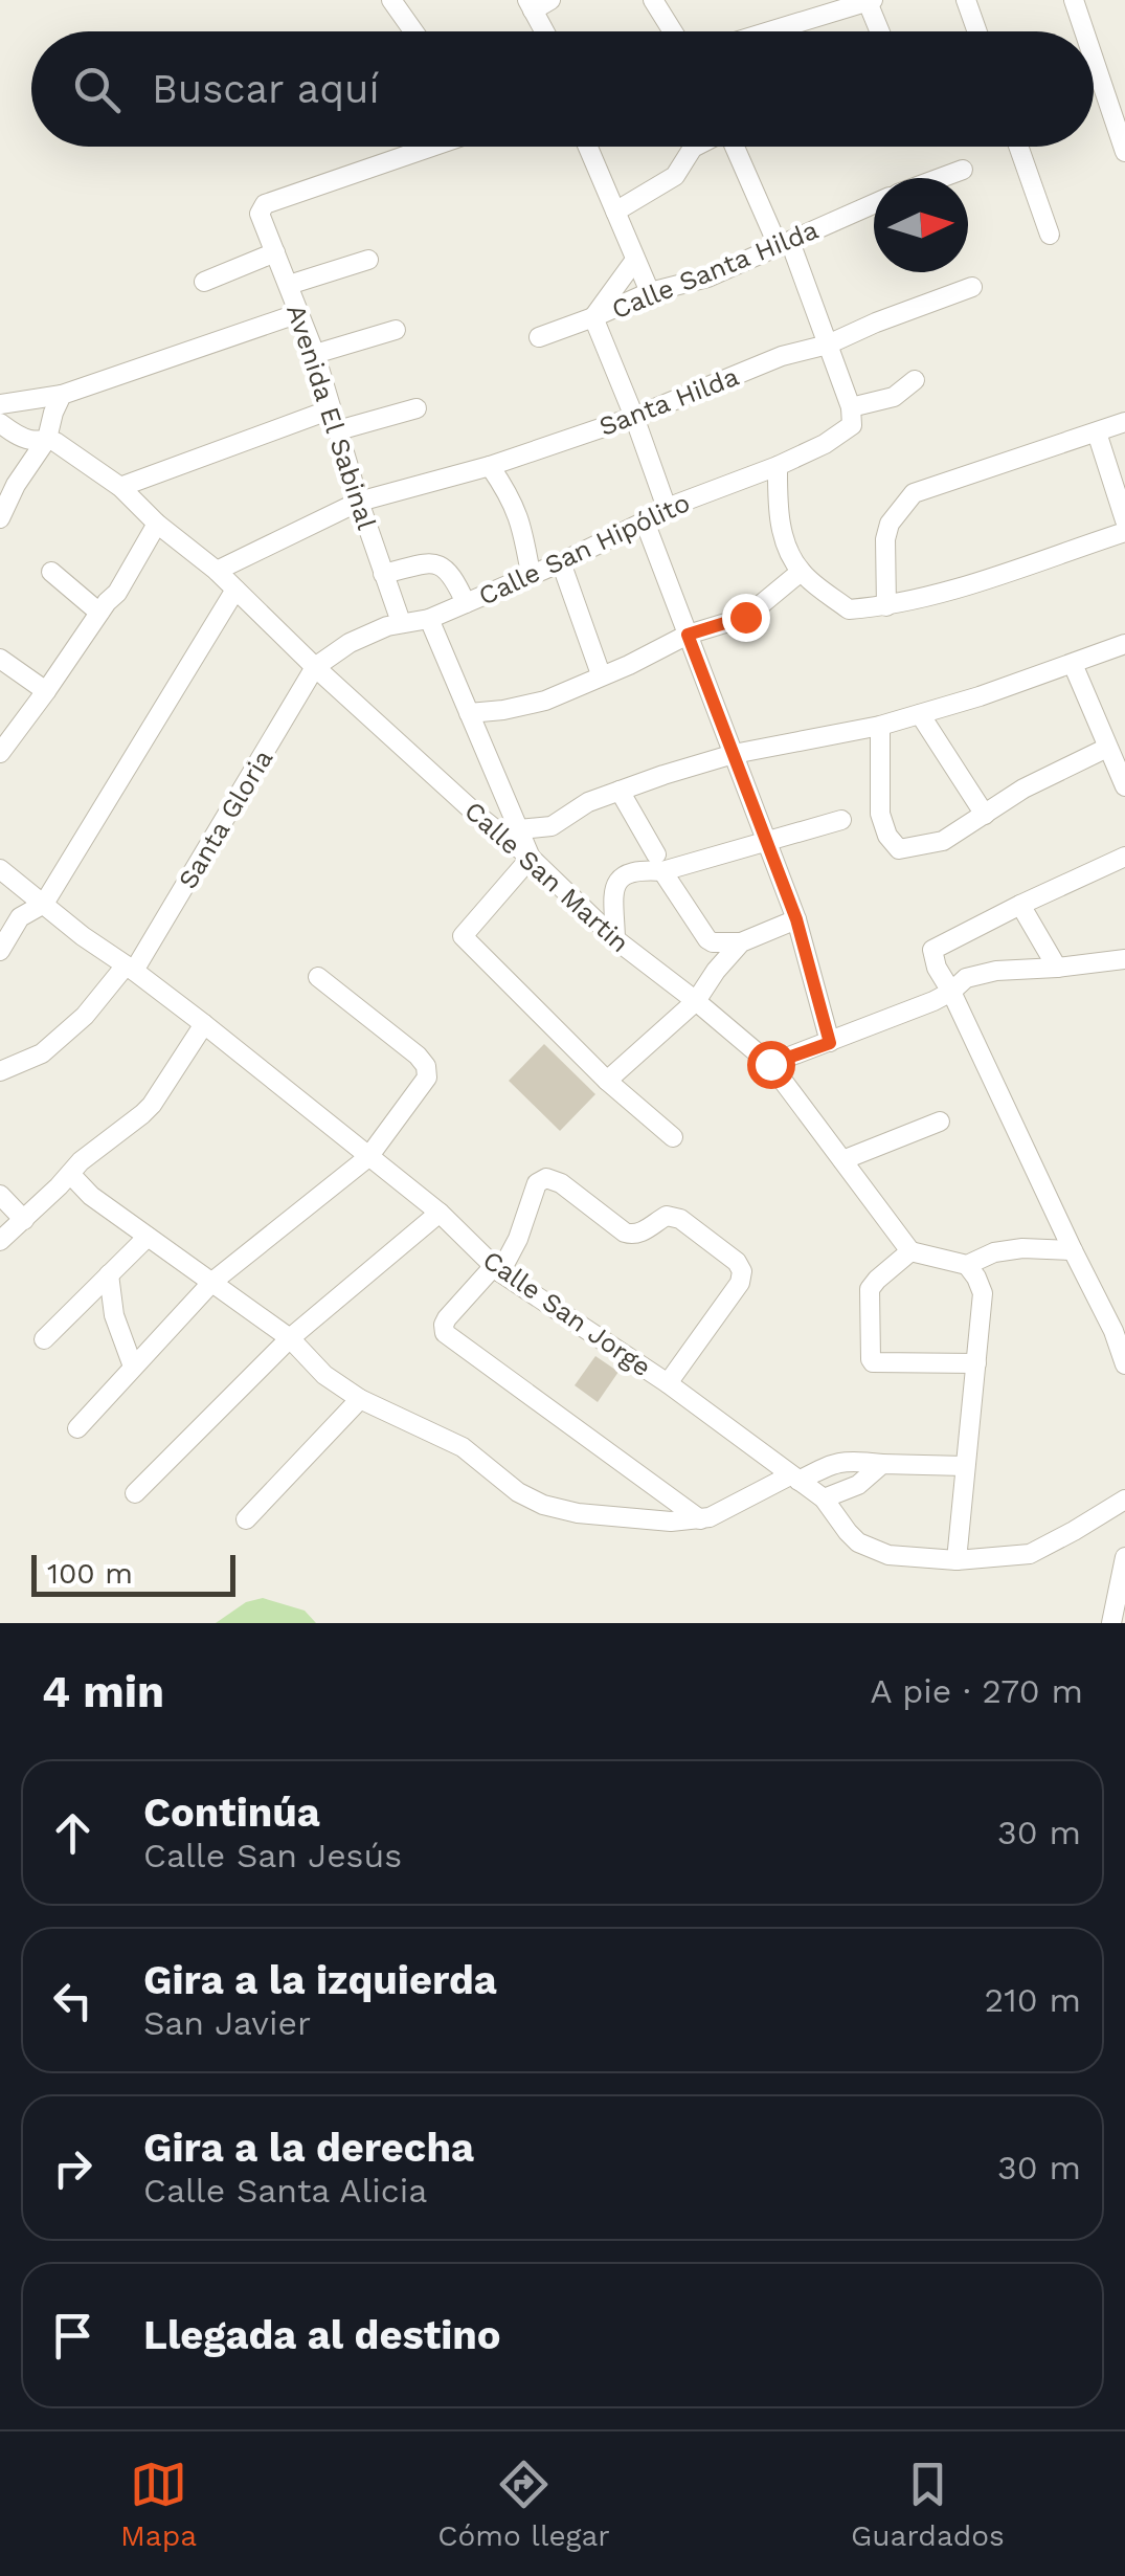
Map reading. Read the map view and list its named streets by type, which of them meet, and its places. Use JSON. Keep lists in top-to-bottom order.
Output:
{
  "streets": {
    "street": [
      "Calle Santa Hilda",
      "Santa Hilda",
      "Avenida El Sabinal",
      "Calle San Hipólito",
      "Santa Gloria",
      "Calle San Martin",
      "Calle San Jorge"
    ]
  },
  "crossings": [
    ["Santa Hilda", "Avenida El Sabinal"],
    ["Santa Hilda", "Calle San Martin"],
    ["Avenida El Sabinal", "Calle San Hipólito"],
    ["Calle San Hipólito", "Santa Gloria"],
    ["Calle San Hipólito", "Calle San Martin"],
    ["Santa Gloria", "Calle San Martin"],
    ["Santa Gloria", "Calle San Jorge"]
  ],
  "scale_bar": "100 m",
  "north": "right",
  "page": {
    "search": "Buscar aquí",
    "scale": "100 m",
    "heading": ["4 min", "A pie · 270 m"],
    "list": [
      ["Continúa", "Calle San Jesús", "30 m"],
      ["Gira a la izquierda", "San Javier", "210 m"],
      ["Gira a la derecha", "Calle Santa Alicia", "30 m"],
      "Llegada al destino"
    ],
    "nav": ["Mapa", "Cómo llegar", "Guardados"]
  }
}
